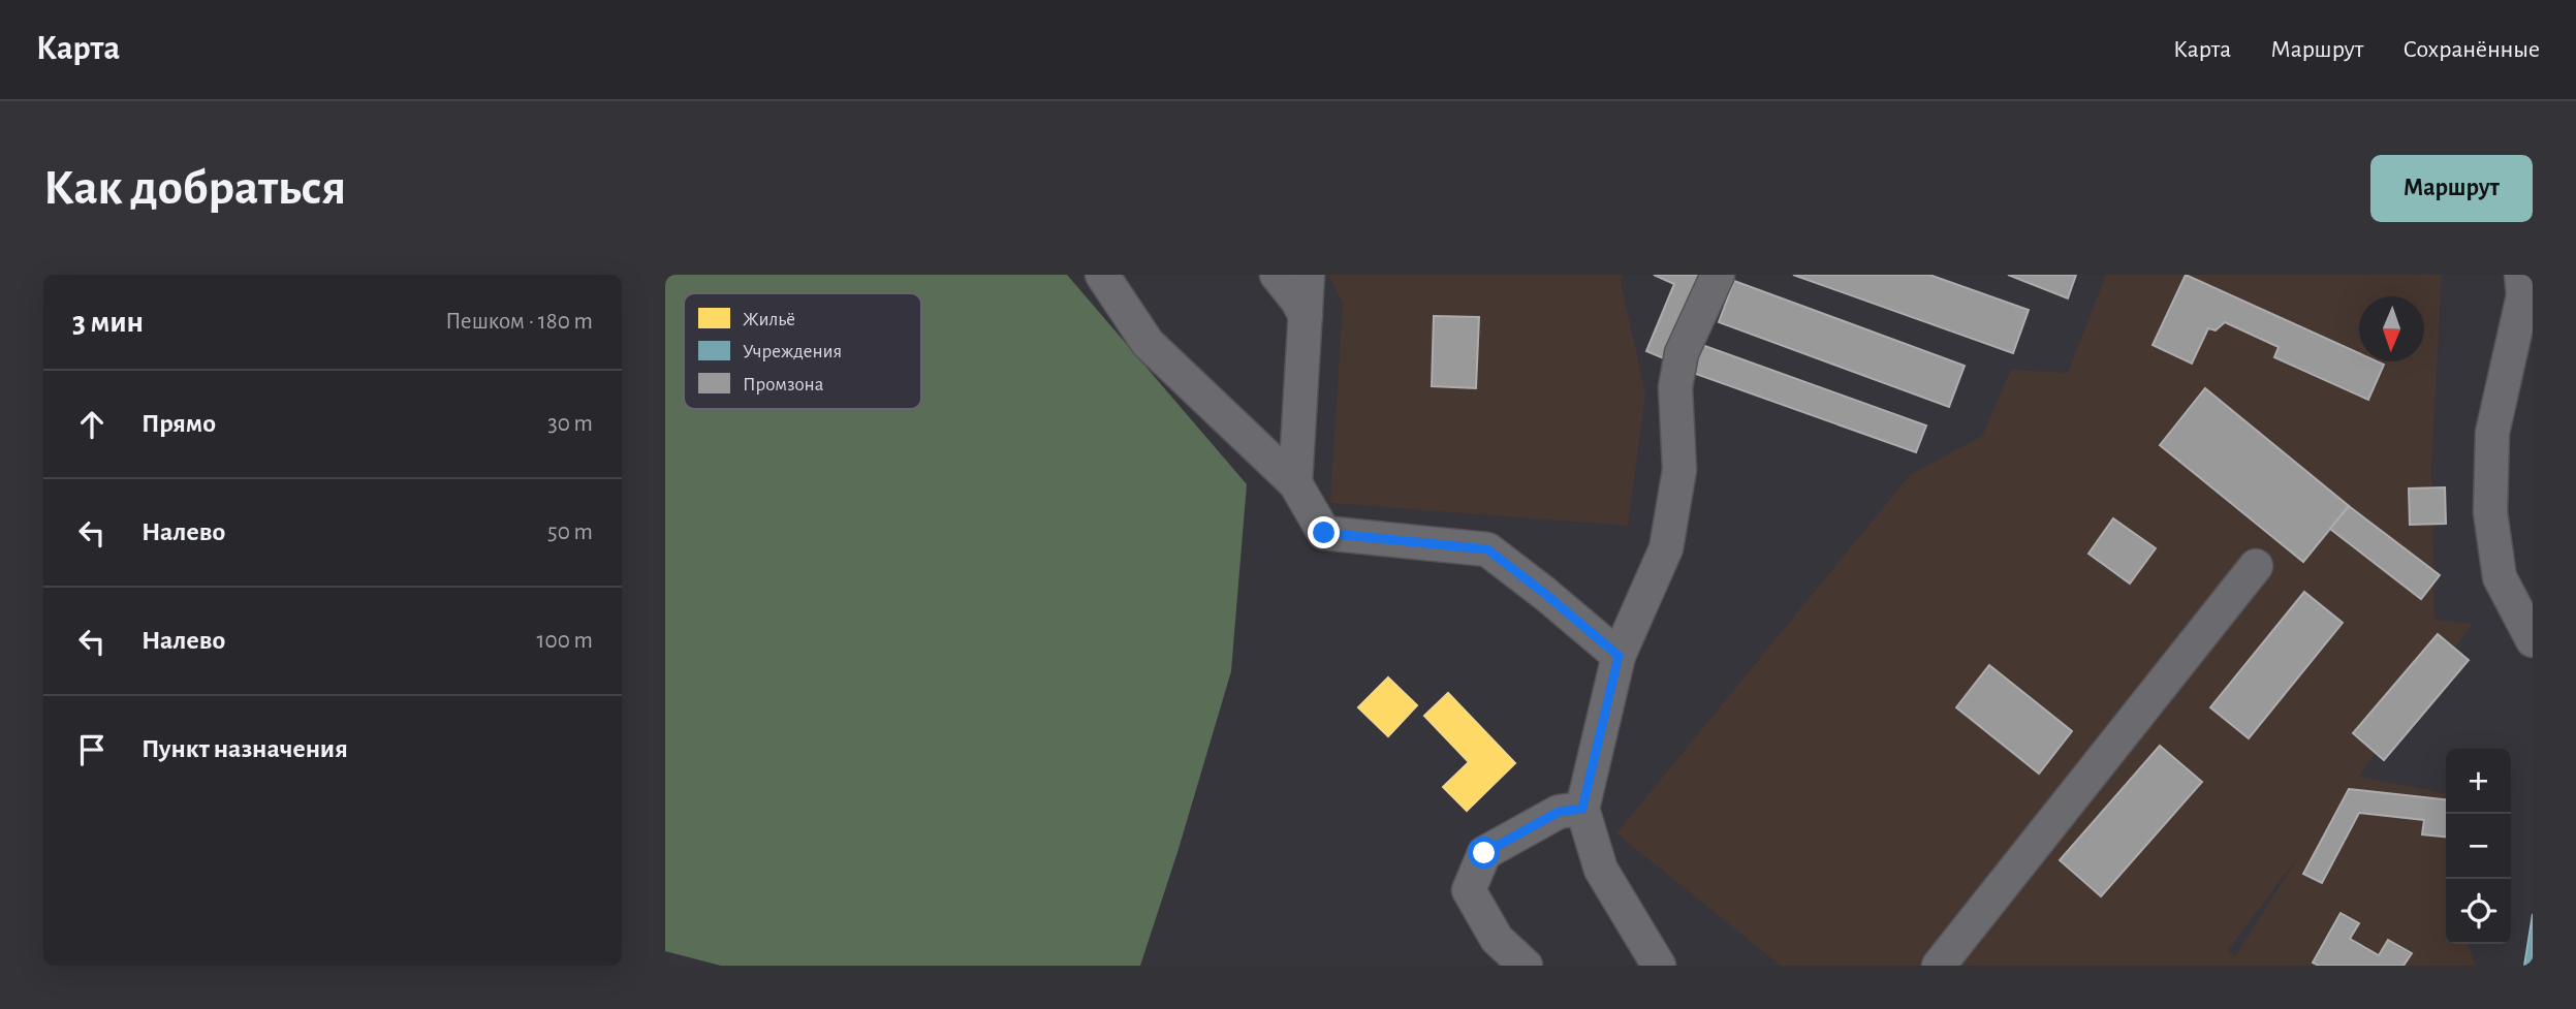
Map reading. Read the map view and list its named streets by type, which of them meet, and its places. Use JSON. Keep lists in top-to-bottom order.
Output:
{
  "legend": ["Жильё", "Учреждения", "Промзона"],
  "north": "bottom",
  "page": {
    "header": "Карта",
    "nav": ["Карта", "Маршрут", "Сохранённые"],
    "buttons": "Маршрут",
    "title": "Как добраться",
    "heading": ["3 мин", "Пешком · 180 m"],
    "list": [
      ["Прямо", "30 m"],
      ["Налево", "50 m"],
      ["Налево", "100 m"],
      "Пункт назначения"
    ],
    "map_buttons": ["+", "−"]
  }
}
